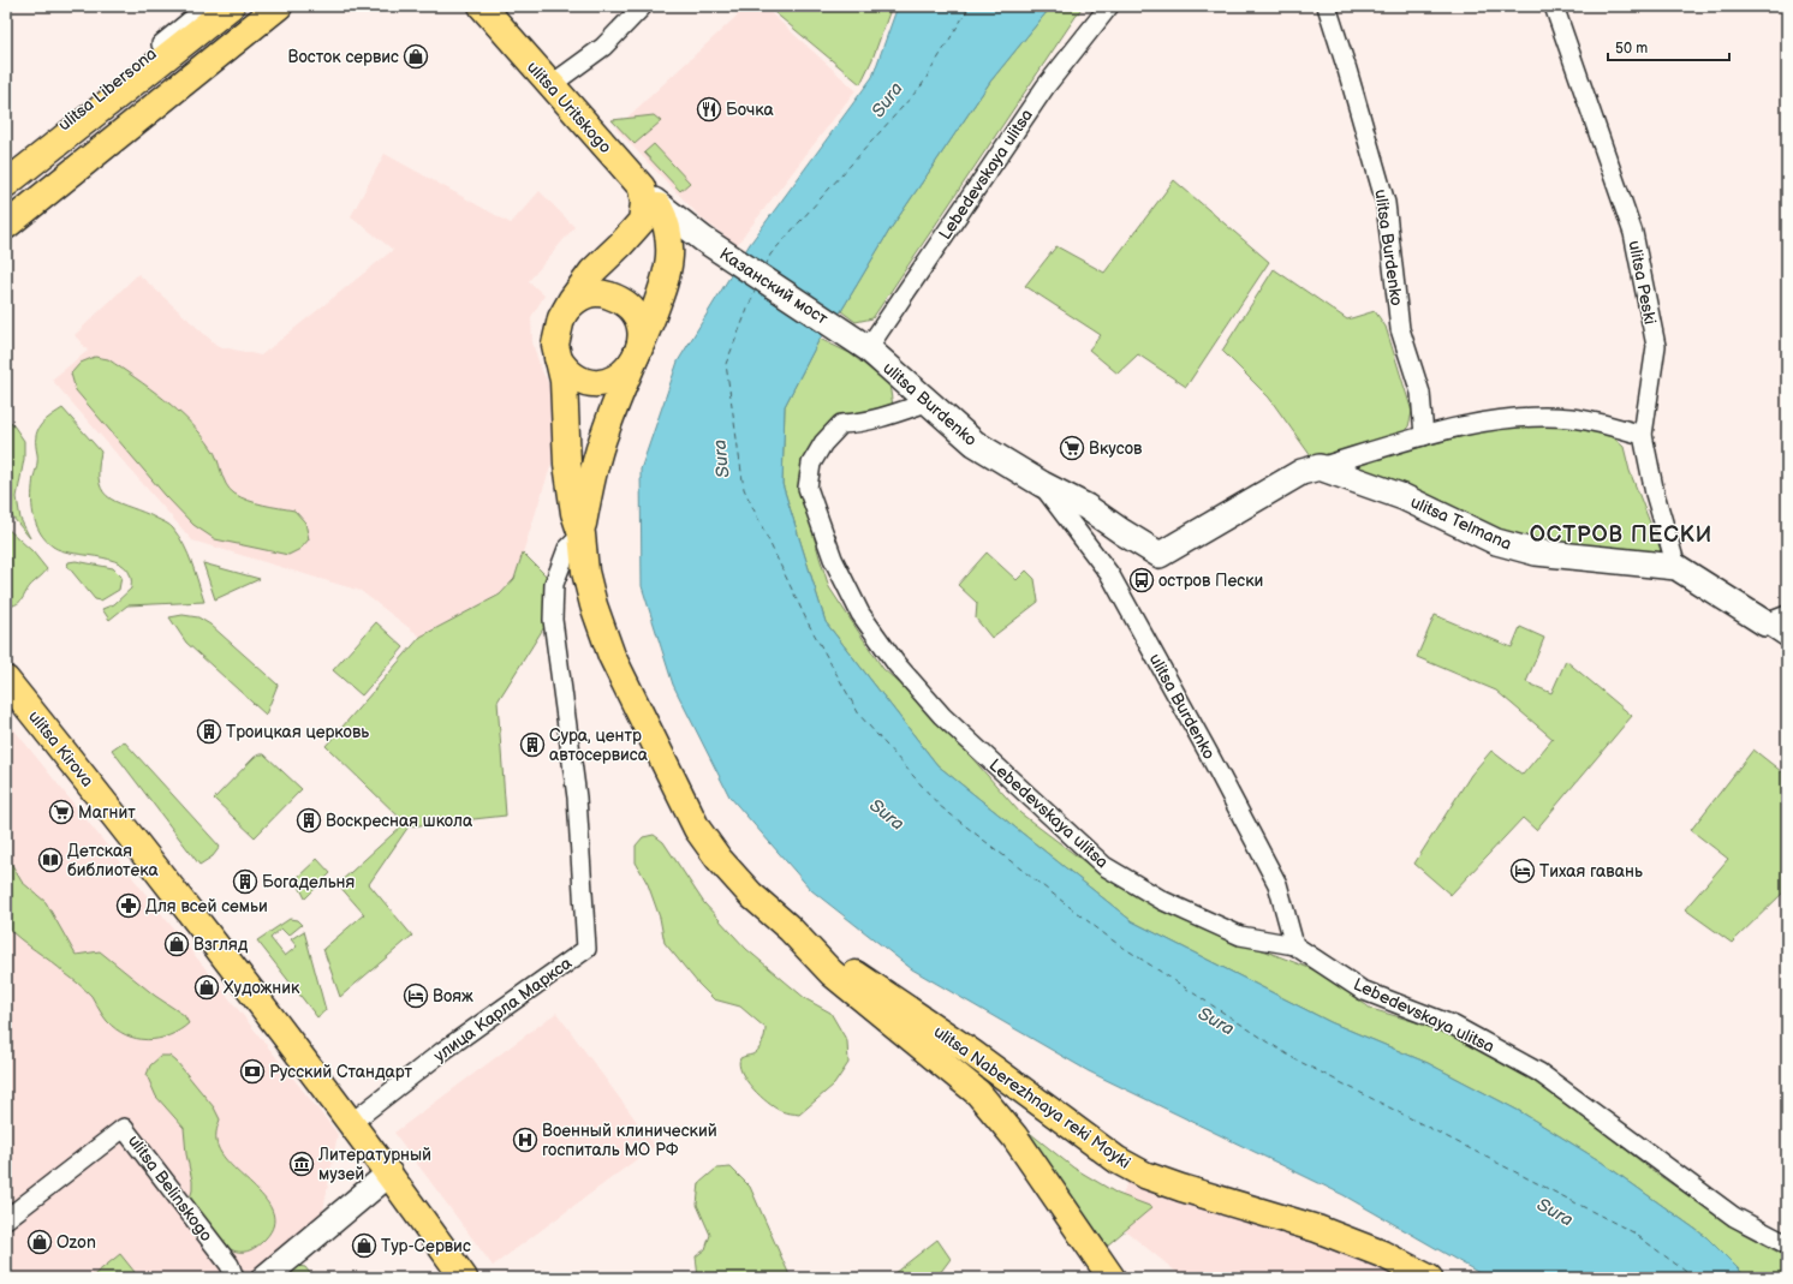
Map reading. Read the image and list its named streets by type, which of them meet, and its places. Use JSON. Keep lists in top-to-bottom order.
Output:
{
  "streets": {
    "main road": ["ulitsa Uritskogo", "ulitsa Kirova", "ulitsa Naberezhnaya reki Moyki"],
    "street": [
      "ulitsa Libersona",
      "Lebedevskaya ulitsa",
      "ulitsa Burdenko",
      "ulitsa Peski",
      "Казанский мост",
      "ulitsa Telmana",
      "улица Карла Маркса",
      "ulitsa Belinskogo"
    ]
  },
  "crossings": [
    ["ulitsa Uritskogo", "Казанский мост"],
    ["Lebedevskaya ulitsa", "ulitsa Burdenko"],
    ["ulitsa Burdenko", "ulitsa Peski"],
    ["ulitsa Burdenko", "Казанский мост"],
    ["ulitsa Burdenko", "ulitsa Telmana"],
    ["ulitsa Peski", "ulitsa Telmana"],
    ["ulitsa Kirova", "улица Карла Маркса"]
  ],
  "districts": ["ОСТРОВ ПЕСКИ"],
  "water": ["Sura"],
  "places": {
    "shop": [
      "Восток сервис",
      "Взгляд",
      "Художник",
      "Ozon",
      "Тур-Сервис"
    ],
    "restaurant": ["Бочка"],
    "supermarket": ["Вкусов", "Магнит"],
    "bus stop": ["остров Пески"],
    "building": [
      "Троицкая церковь",
      "Сура, центр автосервиса",
      "Воскресная школа",
      "Богадельня"
    ],
    "library": ["Детская библиотека"],
    "hotel": ["Тихая гавань", "Вояж"],
    "pharmacy": ["Для всей семьи"],
    "bank": ["Русский Стандарт"],
    "hospital": ["Военный клинический госпиталь МО РФ"],
    "museum": ["Литературный музей"]
  },
  "scale_bar": "50 m"
}
